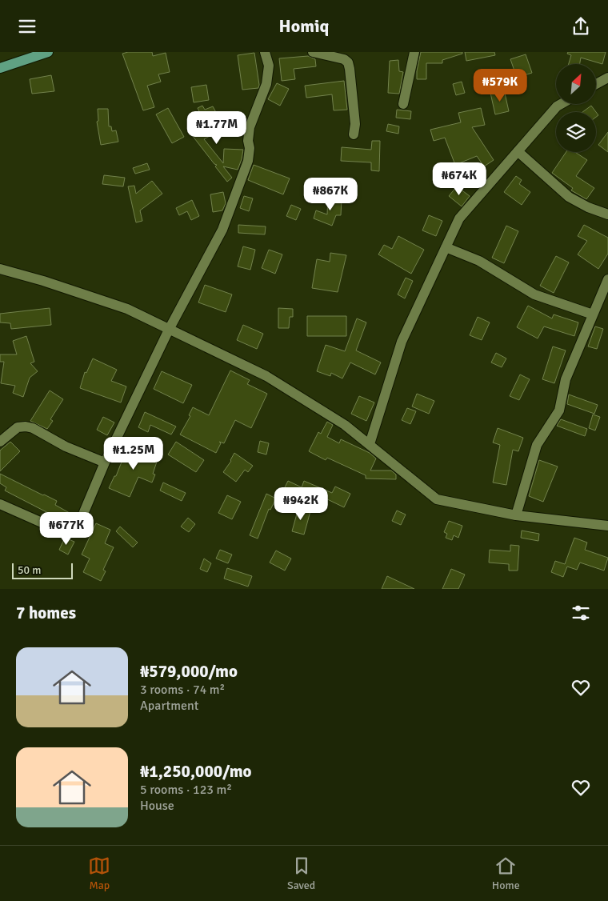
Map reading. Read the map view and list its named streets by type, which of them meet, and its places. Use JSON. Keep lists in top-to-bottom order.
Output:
{
  "scale_bar": "50 m",
  "north": "top right",
  "page": {
    "header": "Homiq",
    "price": [
      "₦579K",
      "₦1.77M",
      "₦674K",
      "₦867K",
      "₦1.25M",
      "₦942K",
      "₦677K"
    ],
    "scale": "50 m",
    "heading": "7 homes",
    "list": [
      {
        "name": "₦579,000/mo",
        "note": "3 rooms · 74 m² · Apartment"
      },
      {
        "name": "₦1,250,000/mo",
        "note": "5 rooms · 123 m² · House"
      }
    ],
    "tabs": ["Map", "Saved", "Home"]
  }
}
